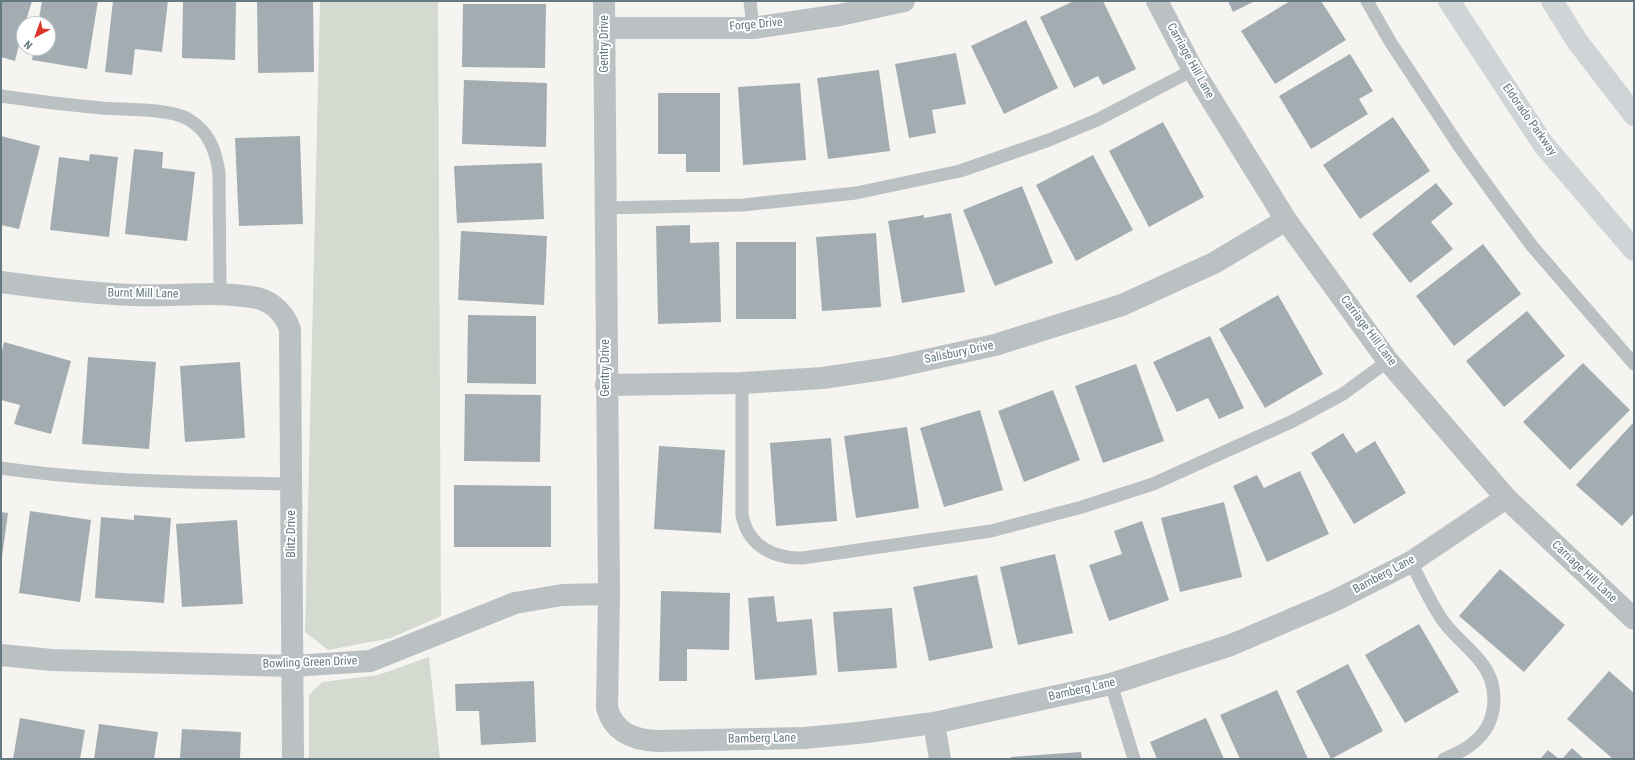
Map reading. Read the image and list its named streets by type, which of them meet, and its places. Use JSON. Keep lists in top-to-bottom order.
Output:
{
  "streets": {
    "main road": ["Eldorado Parkway"],
    "street": [
      "Forge Drive",
      "Gentry Drive",
      "Carriage Hill Lane",
      "Burnt Mill Lane",
      "Salisbury Drive",
      "Blitz Drive",
      "Bamberg Lane",
      "Bowling Green Drive"
    ]
  },
  "crossings": [
    ["Forge Drive", "Gentry Drive"],
    ["Gentry Drive", "Salisbury Drive"],
    ["Gentry Drive", "Bamberg Lane"],
    ["Gentry Drive", "Bowling Green Drive"],
    ["Carriage Hill Lane", "Salisbury Drive"],
    ["Carriage Hill Lane", "Bamberg Lane"],
    ["Burnt Mill Lane", "Blitz Drive"],
    ["Blitz Drive", "Bowling Green Drive"]
  ],
  "north": "bottom left"
}
